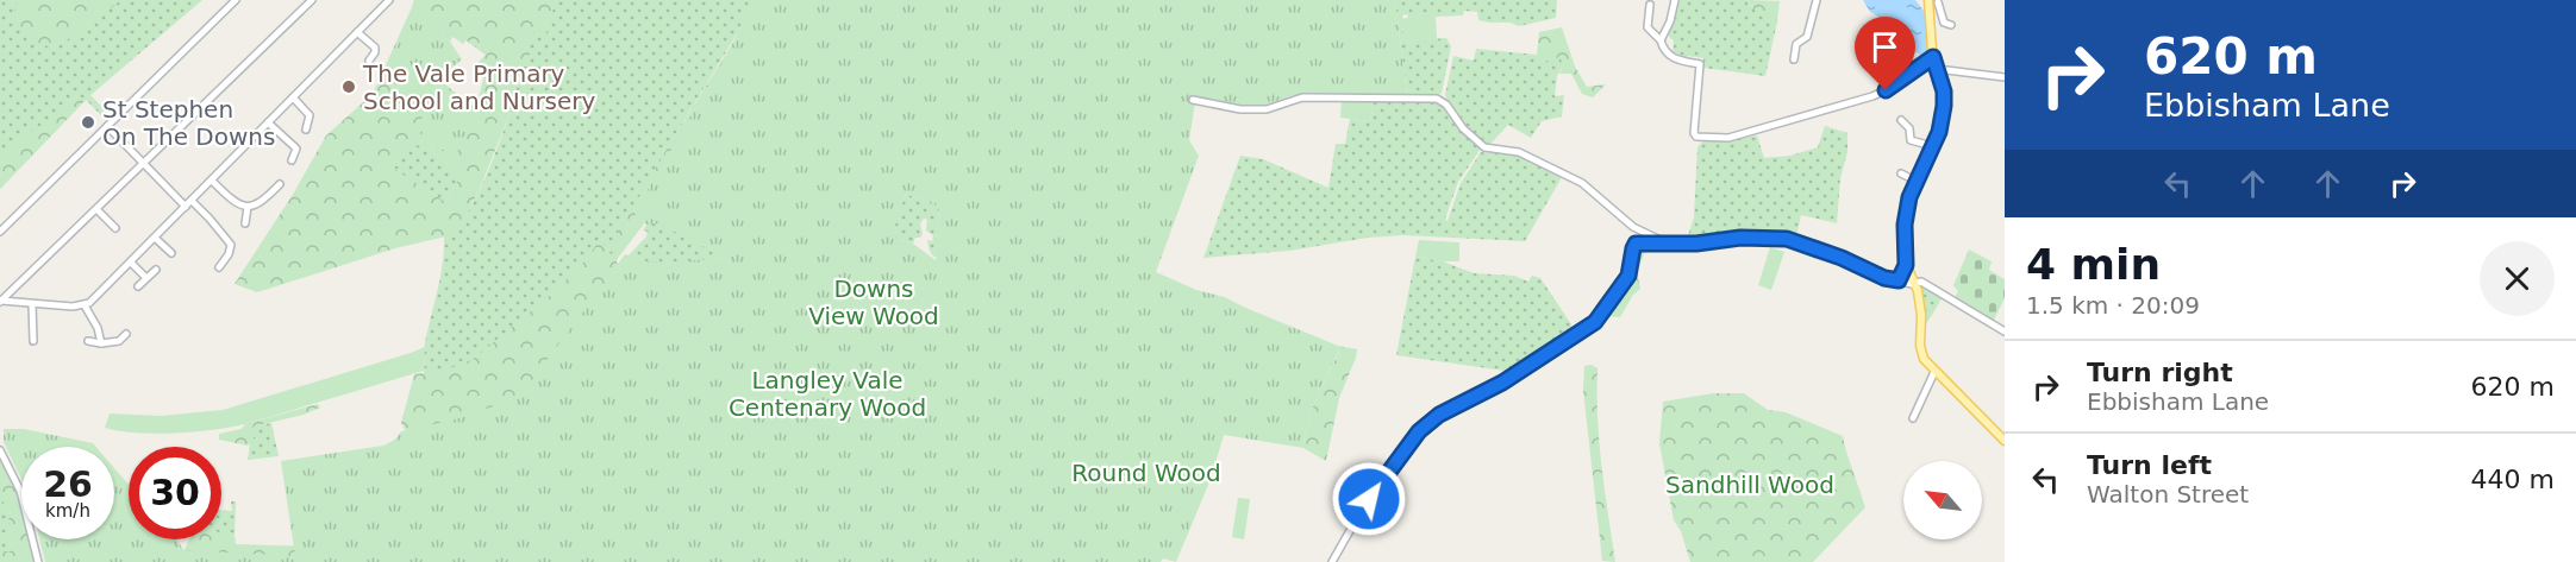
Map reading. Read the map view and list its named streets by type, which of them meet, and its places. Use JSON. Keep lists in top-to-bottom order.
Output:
{
  "parks": [
    "Downs View Wood",
    "Langley Vale Centenary Wood",
    "Round Wood",
    "Sandhill Wood"
  ],
  "places": ["The Vale Primary School and Nursery", "St Stephen On The Downs"],
  "north": "top left",
  "page": {
    "turn": ["620 m", "Ebbisham Lane"],
    "heading": ["4 min", "1.5 km · 20:09"],
    "list": [
      {
        "name": "Turn right",
        "note": "Ebbisham Lane",
        "value": "620 m"
      },
      {
        "name": "Turn left",
        "note": "Walton Street",
        "value": "440 m"
      }
    ],
    "speed": "26 km/h",
    "limit": "30"
  }
}
